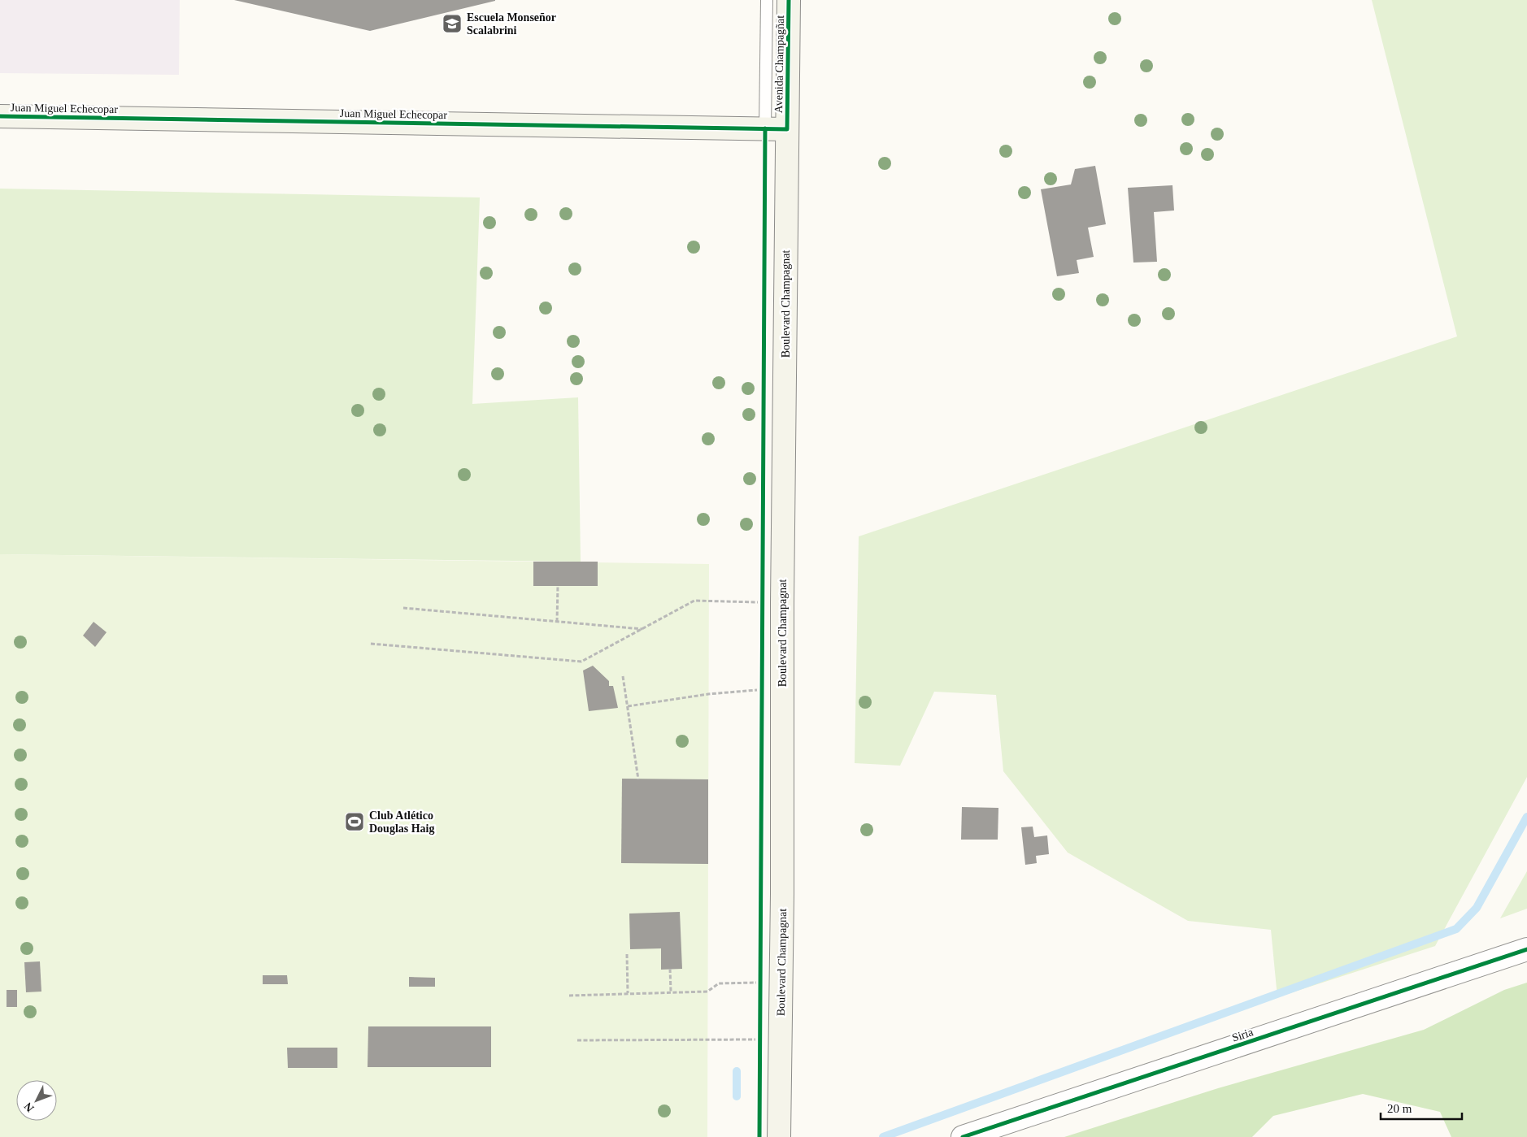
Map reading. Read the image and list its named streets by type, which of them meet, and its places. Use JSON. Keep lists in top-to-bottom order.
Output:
{
  "streets": {
    "main road": ["Avenida Champagñat", "Juan Miguel Echecopar", "Boulevard Champagnat"],
    "street": ["Siria"]
  },
  "crossings": [
    ["Avenida Champagñat", "Juan Miguel Echecopar"],
    ["Avenida Champagñat", "Boulevard Champagnat"],
    ["Juan Miguel Echecopar", "Boulevard Champagnat"]
  ],
  "places": {
    "school or university": ["Escuela Monseñor Scalabrini"],
    "sports": ["Club Atlético Douglas Haig"]
  },
  "scale_bar": "20 m",
  "north": "bottom left"
}
